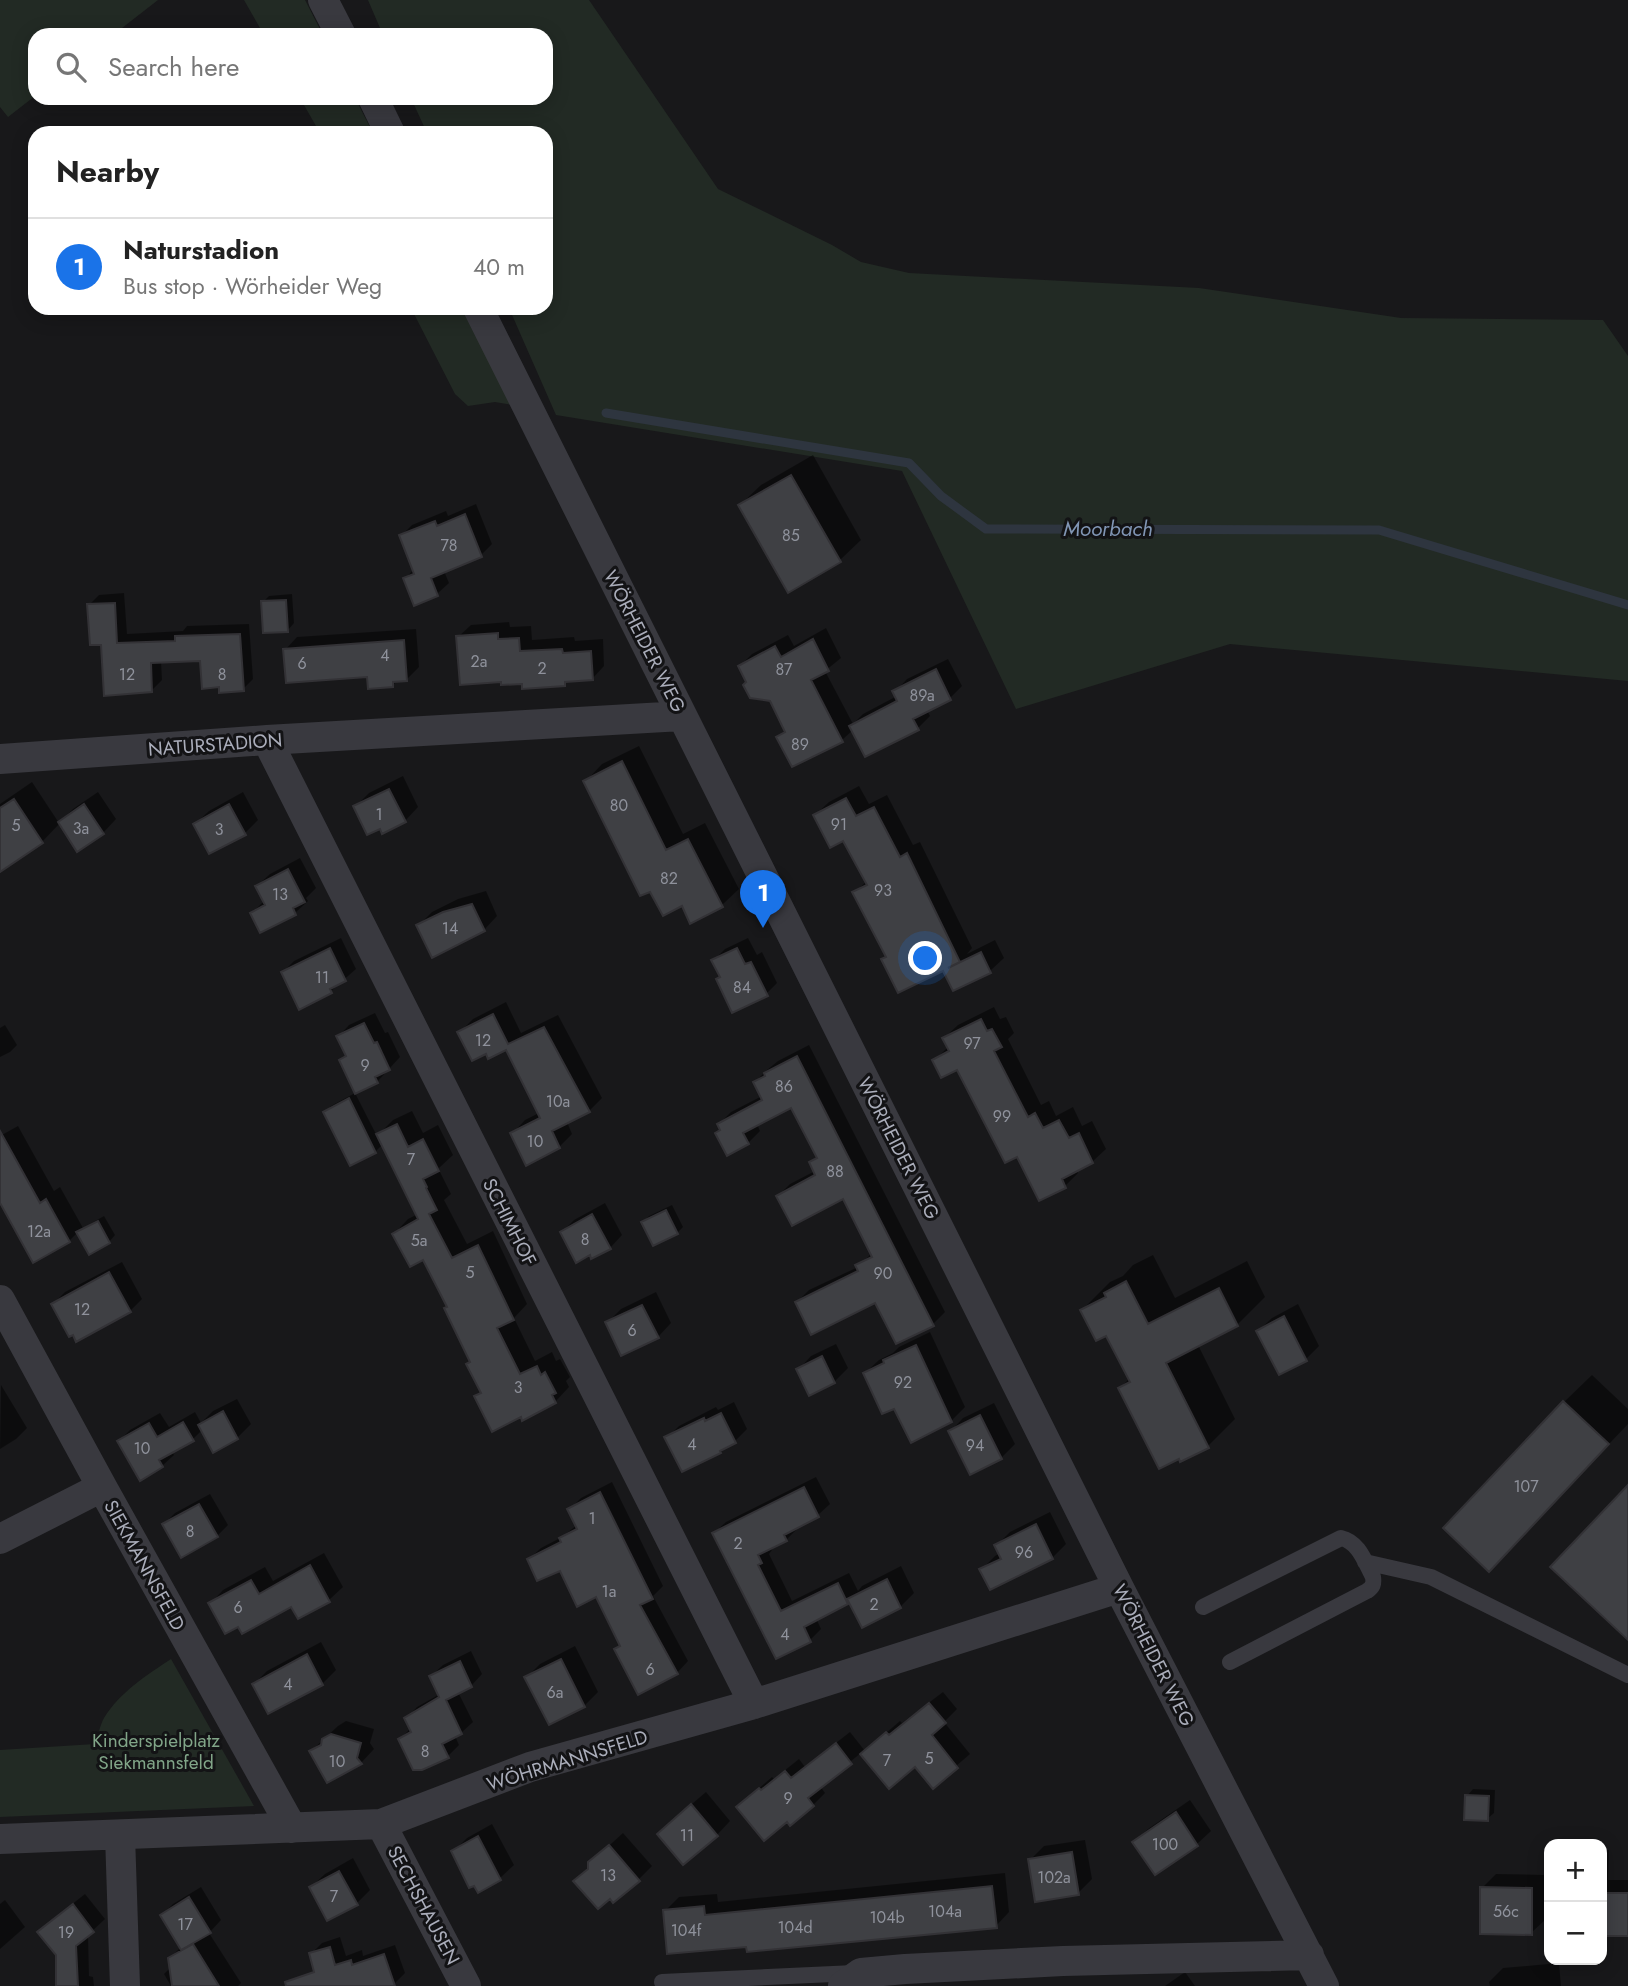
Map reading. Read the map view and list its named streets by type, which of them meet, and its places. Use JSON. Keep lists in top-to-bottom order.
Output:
{
  "streets": {
    "street": [
      "WÖRHEIDER WEG",
      "NATURSTADION",
      "SCHIMHOF",
      "SIEKMANNSFELD",
      "WÖHRMANNSFELD",
      "SECHSHAUSEN"
    ]
  },
  "crossings": [
    ["WÖRHEIDER WEG", "NATURSTADION"],
    ["WÖRHEIDER WEG", "WÖHRMANNSFELD"],
    ["NATURSTADION", "SCHIMHOF"],
    ["SCHIMHOF", "WÖHRMANNSFELD"],
    ["SIEKMANNSFELD", "WÖHRMANNSFELD"],
    ["WÖHRMANNSFELD", "SECHSHAUSEN"]
  ],
  "water": ["Moorbach"],
  "parks": ["Kinderspielplatz Siekmannsfeld"],
  "house_numbers": [
    "85",
    "78",
    "4",
    "2a",
    "6",
    "2",
    "87",
    "12",
    "8",
    "89a",
    "89",
    "80",
    "1",
    "91",
    "5",
    "3a",
    "3",
    "82",
    "93",
    "13",
    "14",
    "11",
    "84",
    "12",
    "97",
    "9",
    "86",
    "10a",
    "99",
    "10",
    "7",
    "88",
    "12a",
    "8",
    "5a",
    "5",
    "90",
    "12",
    "6",
    "92",
    "3",
    "4",
    "94",
    "10",
    "107",
    "1",
    "8",
    "2",
    "96",
    "1a",
    "2",
    "6",
    "4",
    "6",
    "4",
    "6a",
    "8",
    "5",
    "7",
    "10",
    "9",
    "11",
    "100",
    "13",
    "102a",
    "7",
    "104a",
    "56c",
    "104b",
    "17",
    "104d",
    "104f",
    "19"
  ],
  "page": {
    "search": "Search here",
    "heading": "Nearby",
    "list": [
      {
        "mark": "1",
        "name": "Naturstadion",
        "note": "Bus stop · Wörheider Weg",
        "value": "40 m"
      }
    ],
    "pins": "1",
    "map_buttons": ["+", "−"]
  }
}
